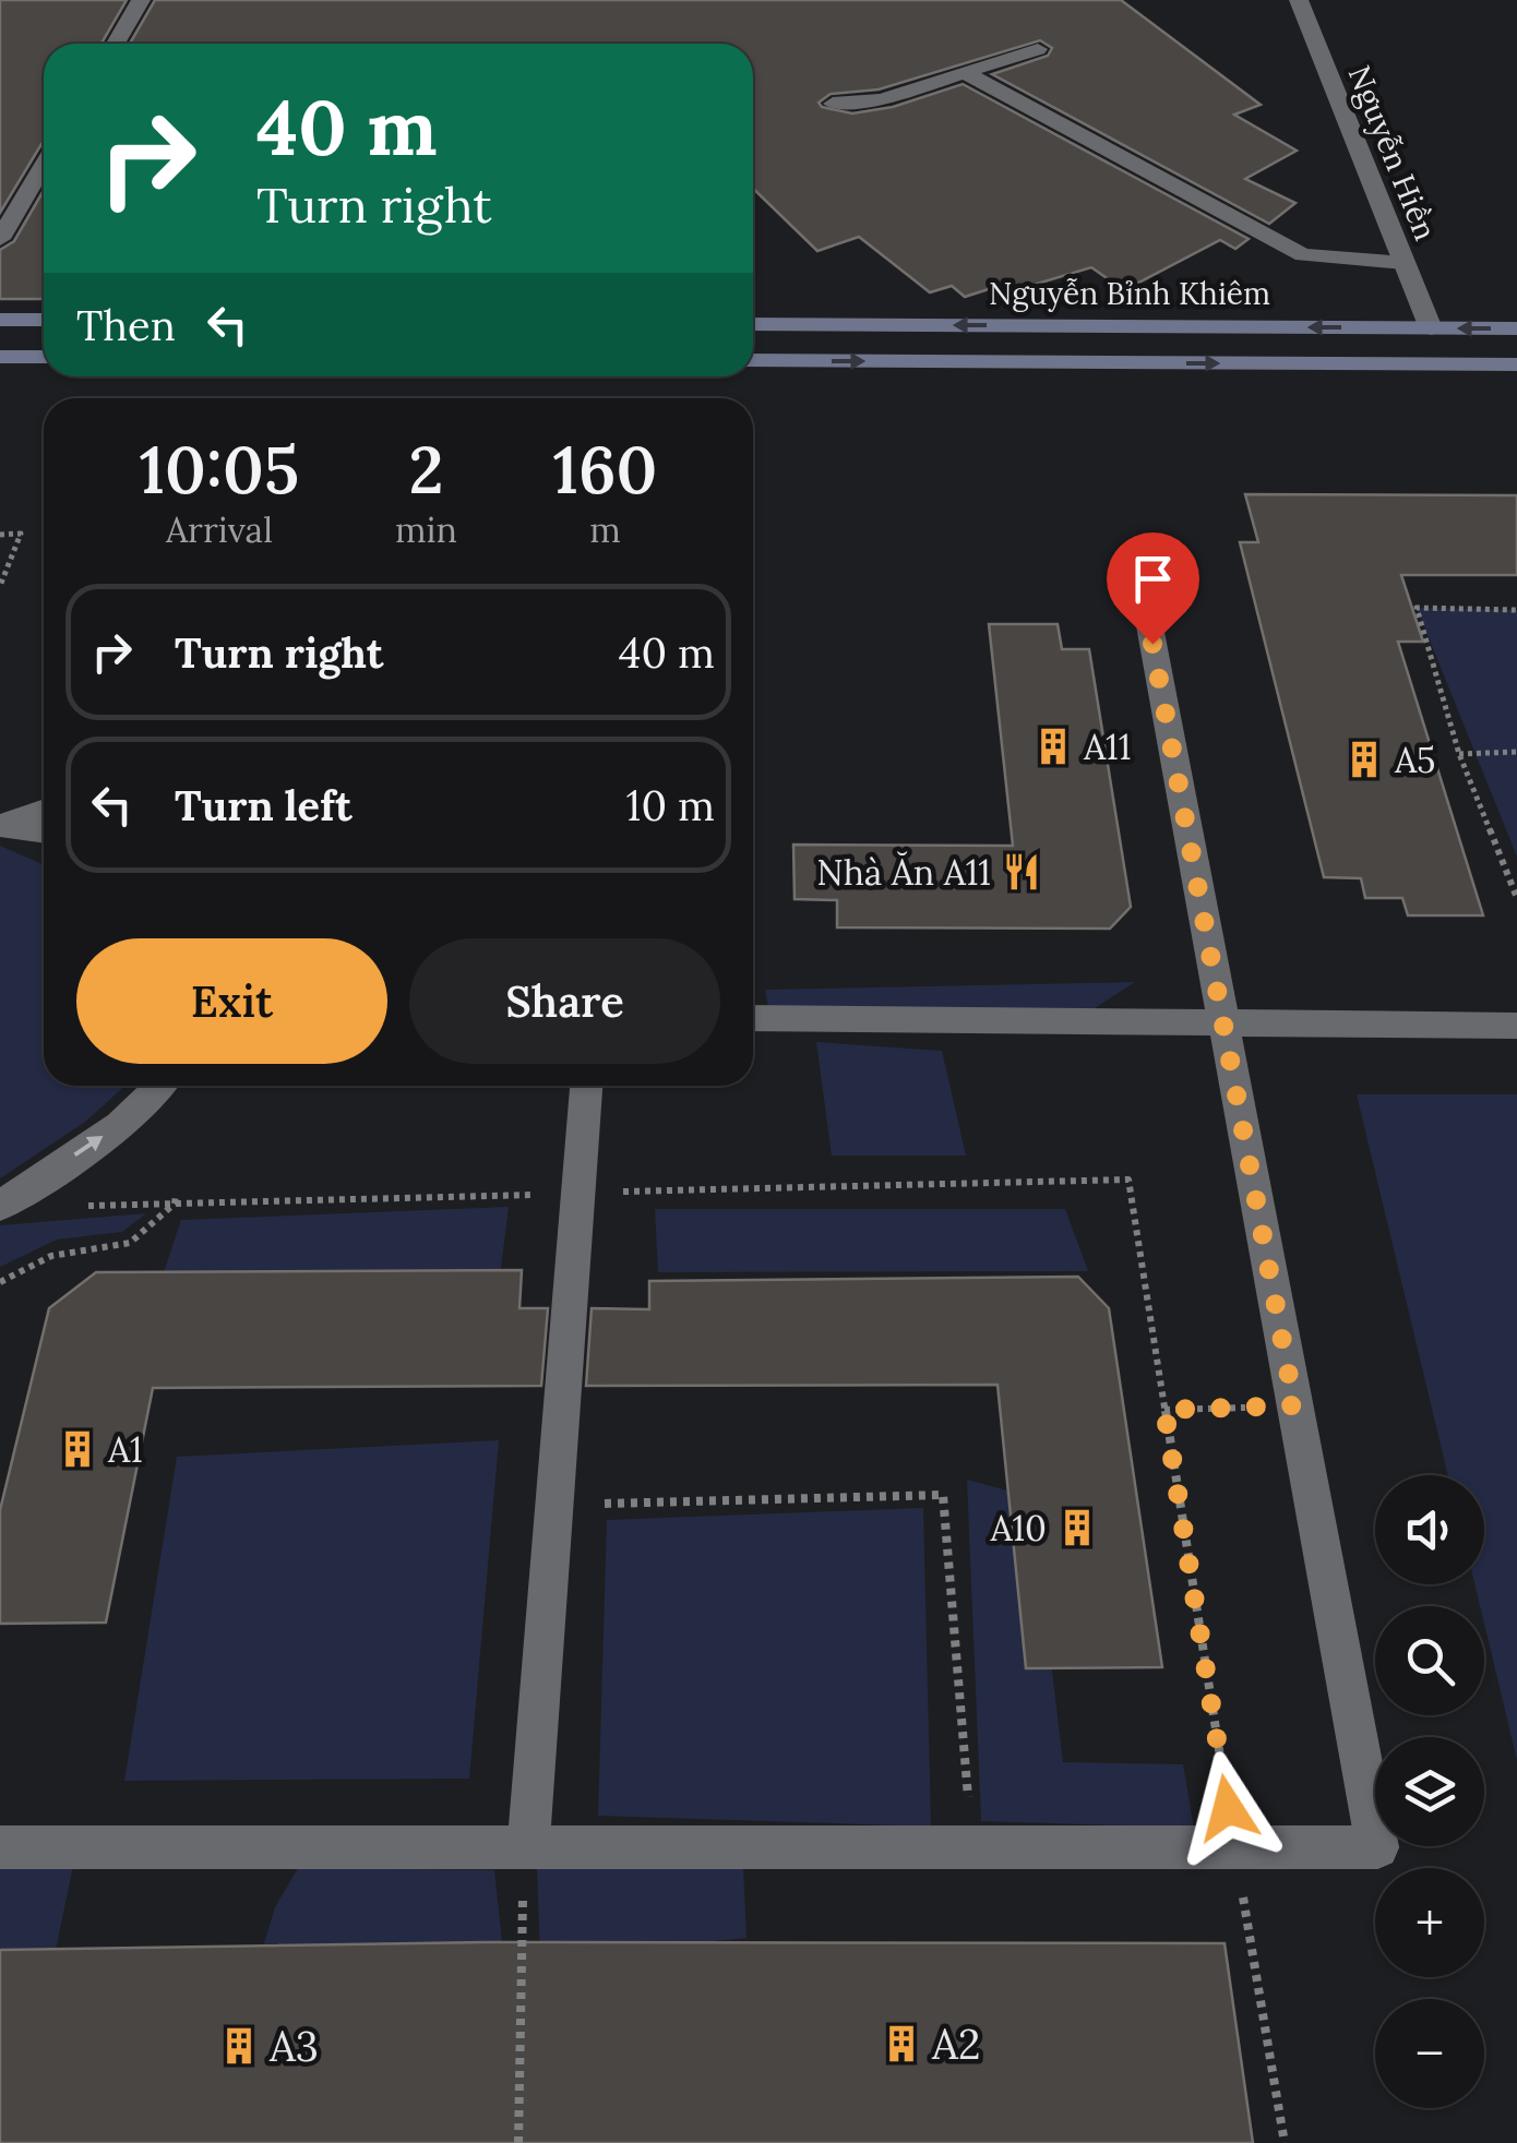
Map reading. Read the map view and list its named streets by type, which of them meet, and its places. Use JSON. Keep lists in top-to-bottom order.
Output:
{
  "streets": {
    "street": ["Nguyễn Hiền", "Nguyễn Bỉnh Khiêm"]
  },
  "crossings": [
    ["Nguyễn Hiền", "Nguyễn Bỉnh Khiêm"]
  ],
  "places": {
    "building": [
      "A11",
      "A5",
      "A1",
      "A10",
      "A2",
      "A3"
    ],
    "restaurant": ["Nhà Ăn A11"]
  },
  "page": {
    "turn": ["40 m", "Turn right"],
    "then": "Then",
    "eta": [
      "10:05",
      "Arrival",
      "2",
      "min",
      "160",
      "m"
    ],
    "list": [
      {
        "name": "Turn right",
        "value": "40 m"
      },
      {
        "name": "Turn left",
        "value": "10 m"
      }
    ],
    "buttons": ["Exit", "Share"],
    "map_buttons": ["+", "−"]
  }
}
